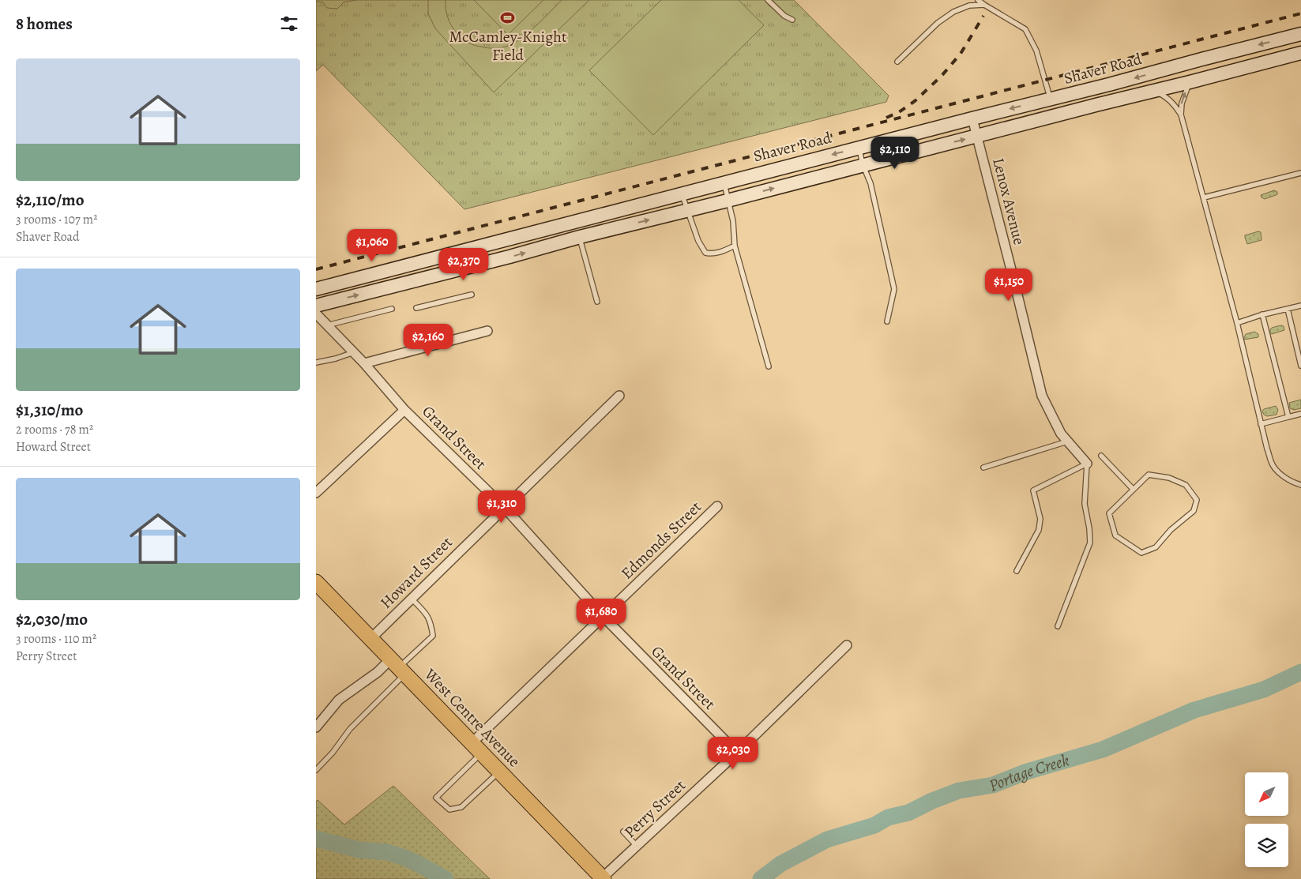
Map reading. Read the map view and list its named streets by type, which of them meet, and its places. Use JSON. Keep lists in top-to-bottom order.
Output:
{
  "streets": {
    "main road": ["Shaver Road", "West Centre Avenue"],
    "street": [
      "Lenox Avenue",
      "Grand Street",
      "Edmonds Street",
      "Howard Street",
      "Perry Street"
    ]
  },
  "crossings": [
    ["Shaver Road", "Lenox Avenue"],
    ["Grand Street", "Edmonds Street"],
    ["Grand Street", "Howard Street"],
    ["Grand Street", "Perry Street"],
    ["Edmonds Street", "West Centre Avenue"],
    ["Howard Street", "West Centre Avenue"],
    ["West Centre Avenue", "Perry Street"]
  ],
  "water": ["Portage Creek"],
  "places": {
    "sports": ["McCamley-Knight Field"]
  },
  "north": "bottom left",
  "page": {
    "heading": "8 homes",
    "list": [
      {
        "name": "$2,110/mo",
        "note": "3 rooms · 107 m² · Shaver Road"
      },
      {
        "name": "$1,310/mo",
        "note": "2 rooms · 78 m² · Howard Street"
      },
      {
        "name": "$2,030/mo",
        "note": "3 rooms · 110 m² · Perry Street"
      }
    ],
    "price": [
      "$2,110",
      "$1,060",
      "$2,370",
      "$1,150",
      "$2,160",
      "$1,310",
      "$1,680",
      "$2,030"
    ]
  }
}
